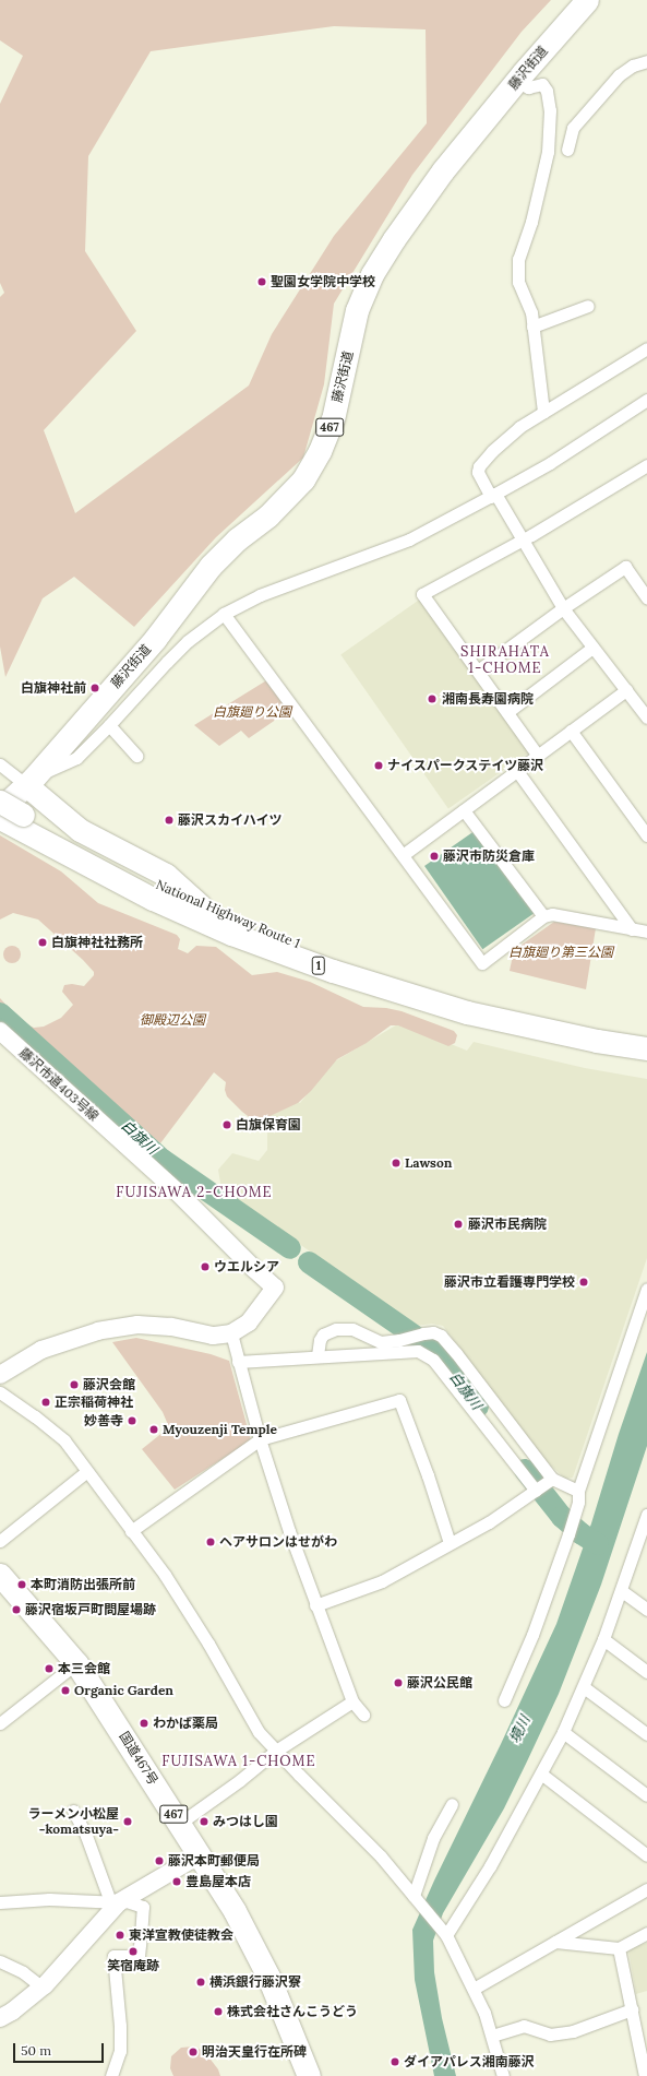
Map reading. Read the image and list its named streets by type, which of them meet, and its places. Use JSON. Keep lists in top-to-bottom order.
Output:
{
  "streets": {
    "highway": [
      "藤沢街道",
      "467",
      "National Highway Route 1",
      "1",
      "国道467号"
    ],
    "street": ["藤沢市道403号線"]
  },
  "crossings": [
    ["藤沢街道", "National Highway Route 1"]
  ],
  "districts": ["SHIRAHATA 1-CHOME", "FUJISAWA 2-CHOME", "FUJISAWA 1-CHOME"],
  "water": ["白旗川", "境川"],
  "parks": ["白旗廻り公園", "白旗廻り第三公園", "御殿辺公園"],
  "places": [
    "聖園女学院中学校",
    "白旗神社前",
    "湘南長寿園病院",
    "ナイスパークステイツ藤沢",
    "藤沢スカイハイツ",
    "藤沢市防災倉庫",
    "白旗神社社務所",
    "白旗保育園",
    "Lawson",
    "藤沢市民病院",
    "ウエルシア",
    "藤沢市立看護専門学校",
    "藤沢会館",
    "正宗稲荷神社",
    "妙善寺",
    "Myouzenji Temple",
    "ヘアサロンはせがわ",
    "本町消防出張所前",
    "藤沢宿坂戸町問屋場跡",
    "本三会館",
    "藤沢公民館",
    "Organic Garden",
    "わかば薬局",
    "ラーメン小松屋 -komatsuya-",
    "みつはし園",
    "藤沢本町郵便局",
    "豊島屋本店",
    "東洋宣教使徒教会",
    "笑宿庵跡",
    "横浜銀行藤沢寮",
    "株式会社さんこうどう",
    "明治天皇行在所碑",
    "ダイアパレス湘南藤沢"
  ],
  "scale_bar": "50 m"
}
